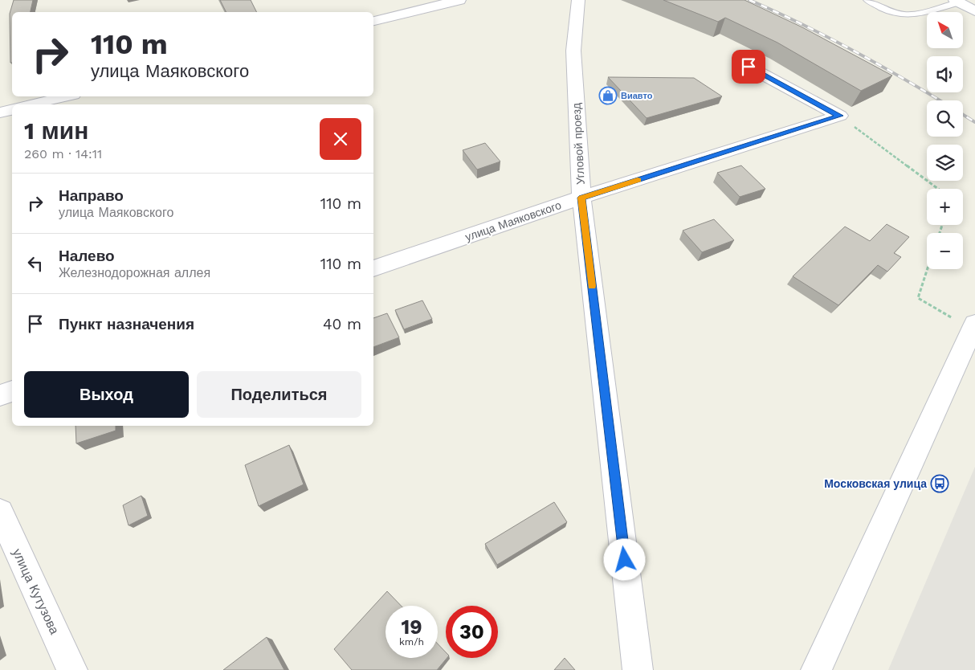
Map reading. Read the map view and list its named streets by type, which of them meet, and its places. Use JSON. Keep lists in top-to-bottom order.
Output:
{
  "streets": {
    "street": ["Угловой проезд", "улица Маяковского", "улица Кутузова"]
  },
  "crossings": [
    ["Угловой проезд", "улица Маяковского"]
  ],
  "places": {
    "shop": ["Виавто"],
    "bus stop": ["Московская улица"]
  },
  "north": "top left",
  "page": {
    "map_buttons": ["+", "−"],
    "turn": ["110 m", "улица Маяковского"],
    "heading": ["1 мин", "260 m · 14:11"],
    "list": [
      {
        "name": "Направо",
        "note": "улица Маяковского",
        "value": "110 m"
      },
      {
        "name": "Налево",
        "note": "Железнодорожная аллея",
        "value": "110 m"
      },
      {
        "name": "Пункт назначения",
        "value": "40 m"
      }
    ],
    "buttons": ["Выход", "Поделиться"],
    "speed": "19 km/h",
    "limit": "30"
  }
}
